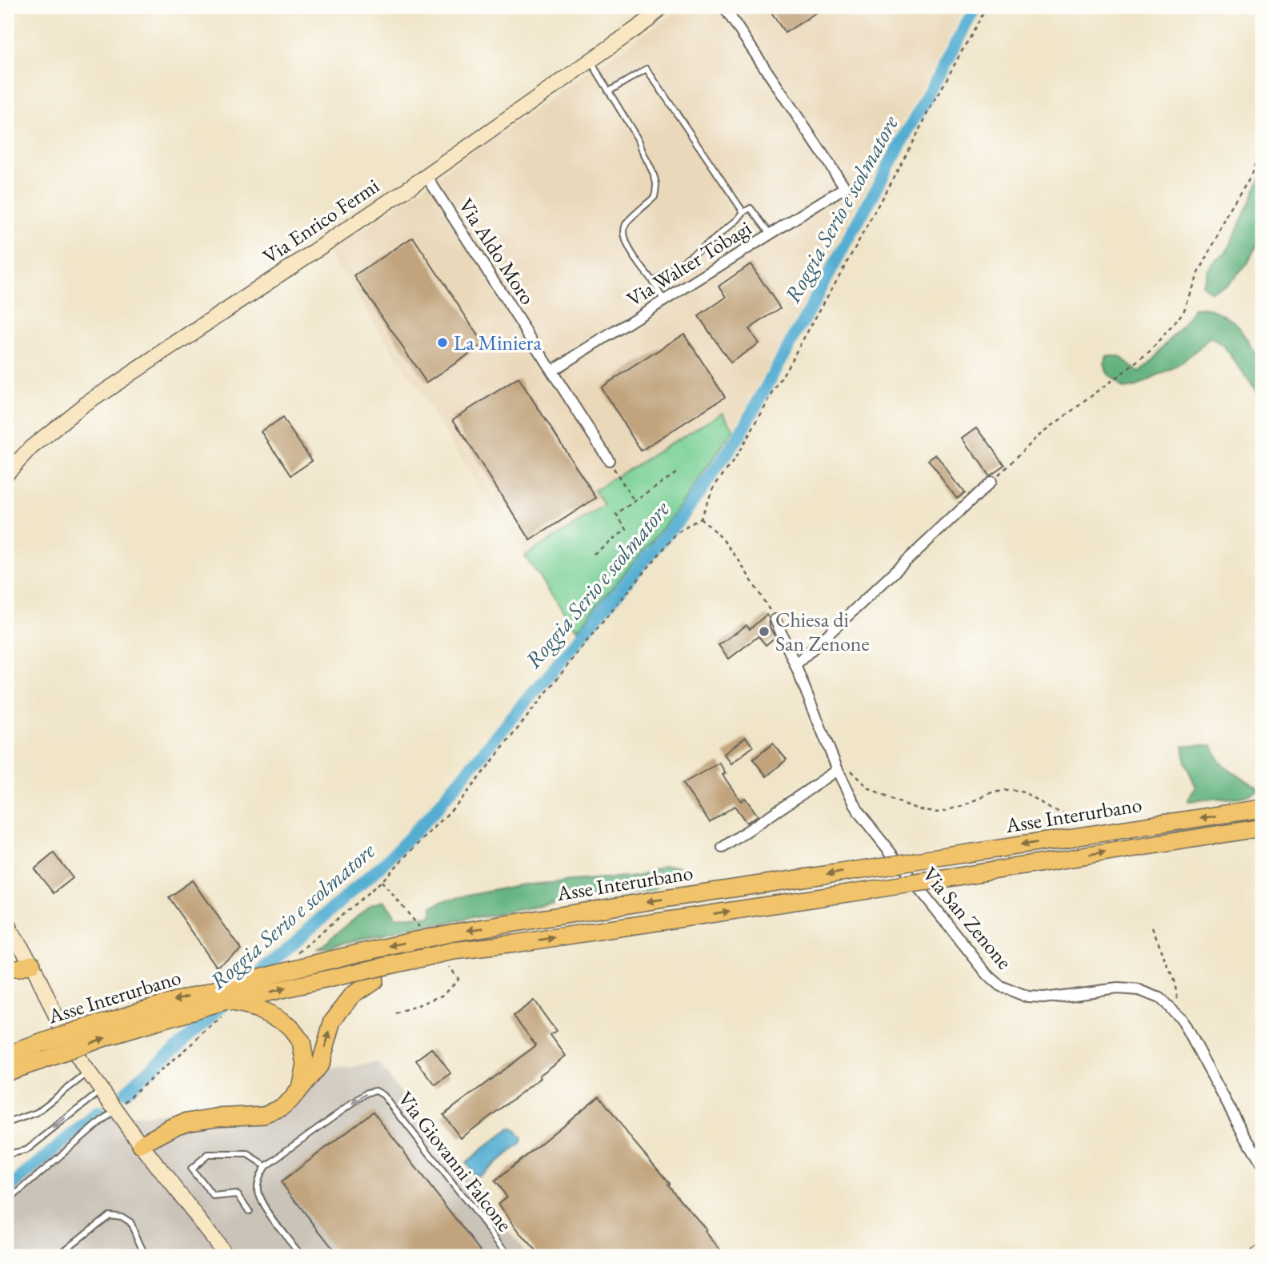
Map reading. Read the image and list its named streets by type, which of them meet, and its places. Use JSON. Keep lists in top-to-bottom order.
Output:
{
  "streets": {
    "highway": ["Asse Interurbano"],
    "street": [
      "Via Enrico Fermi",
      "Via Aldo Moro",
      "Via Walter Tobagi",
      "Via San Zenone"
    ],
    "lane": ["Via Giovanni Falcone"]
  },
  "crossings": [
    ["Via Enrico Fermi", "Via Aldo Moro"],
    ["Via Aldo Moro", "Via Walter Tobagi"]
  ],
  "water": ["Roggia Serio e scolmatore"],
  "places": ["La Miniera", "Chiesa di San Zenone"]
}
